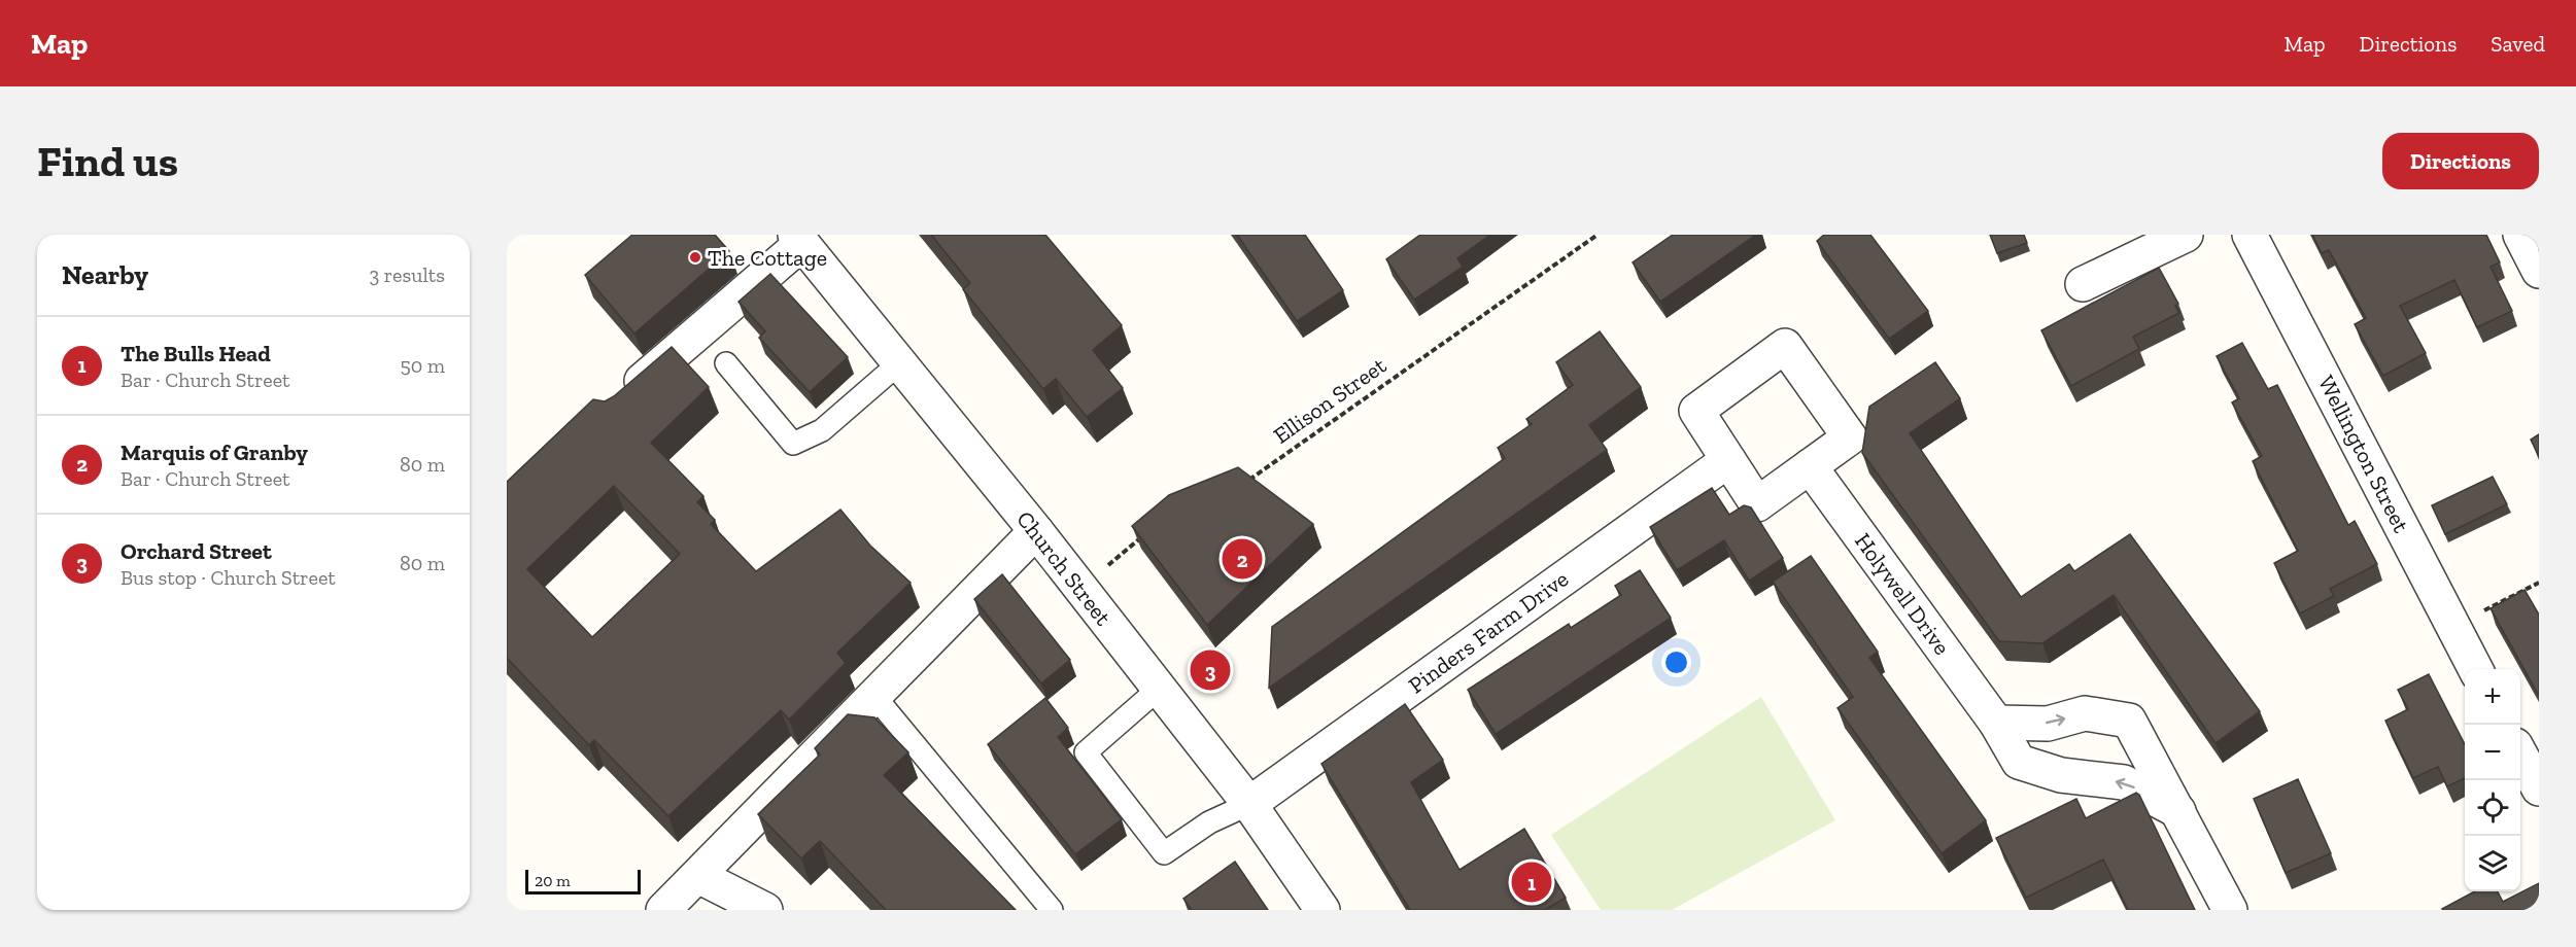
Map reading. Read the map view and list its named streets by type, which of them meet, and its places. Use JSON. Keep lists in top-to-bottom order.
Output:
{
  "streets": {
    "street": [
      "Wellington Street",
      "Church Street",
      "Holywell Drive",
      "Pinders Farm Drive"
    ],
    "path": ["Ellison Street"]
  },
  "crossings": [
    ["Church Street", "Pinders Farm Drive"]
  ],
  "one_way": ["Holywell Drive"],
  "places": ["The Cottage"],
  "scale_bar": "20 m",
  "page": {
    "header": "Map",
    "nav": ["Map", "Directions", "Saved"],
    "buttons": "Directions",
    "title": "Find us",
    "heading": ["Nearby", "3 results"],
    "list": [
      {
        "mark": "1",
        "name": "The Bulls Head",
        "note": "Bar · Church Street",
        "value": "50 m"
      },
      {
        "mark": "2",
        "name": "Marquis of Granby",
        "note": "Bar · Church Street",
        "value": "80 m"
      },
      {
        "mark": "3",
        "name": "Orchard Street",
        "note": "Bus stop · Church Street",
        "value": "80 m"
      }
    ],
    "pins": ["2", "3", "1"],
    "map_buttons": ["+", "−"],
    "scale": "20 m"
  }
}
